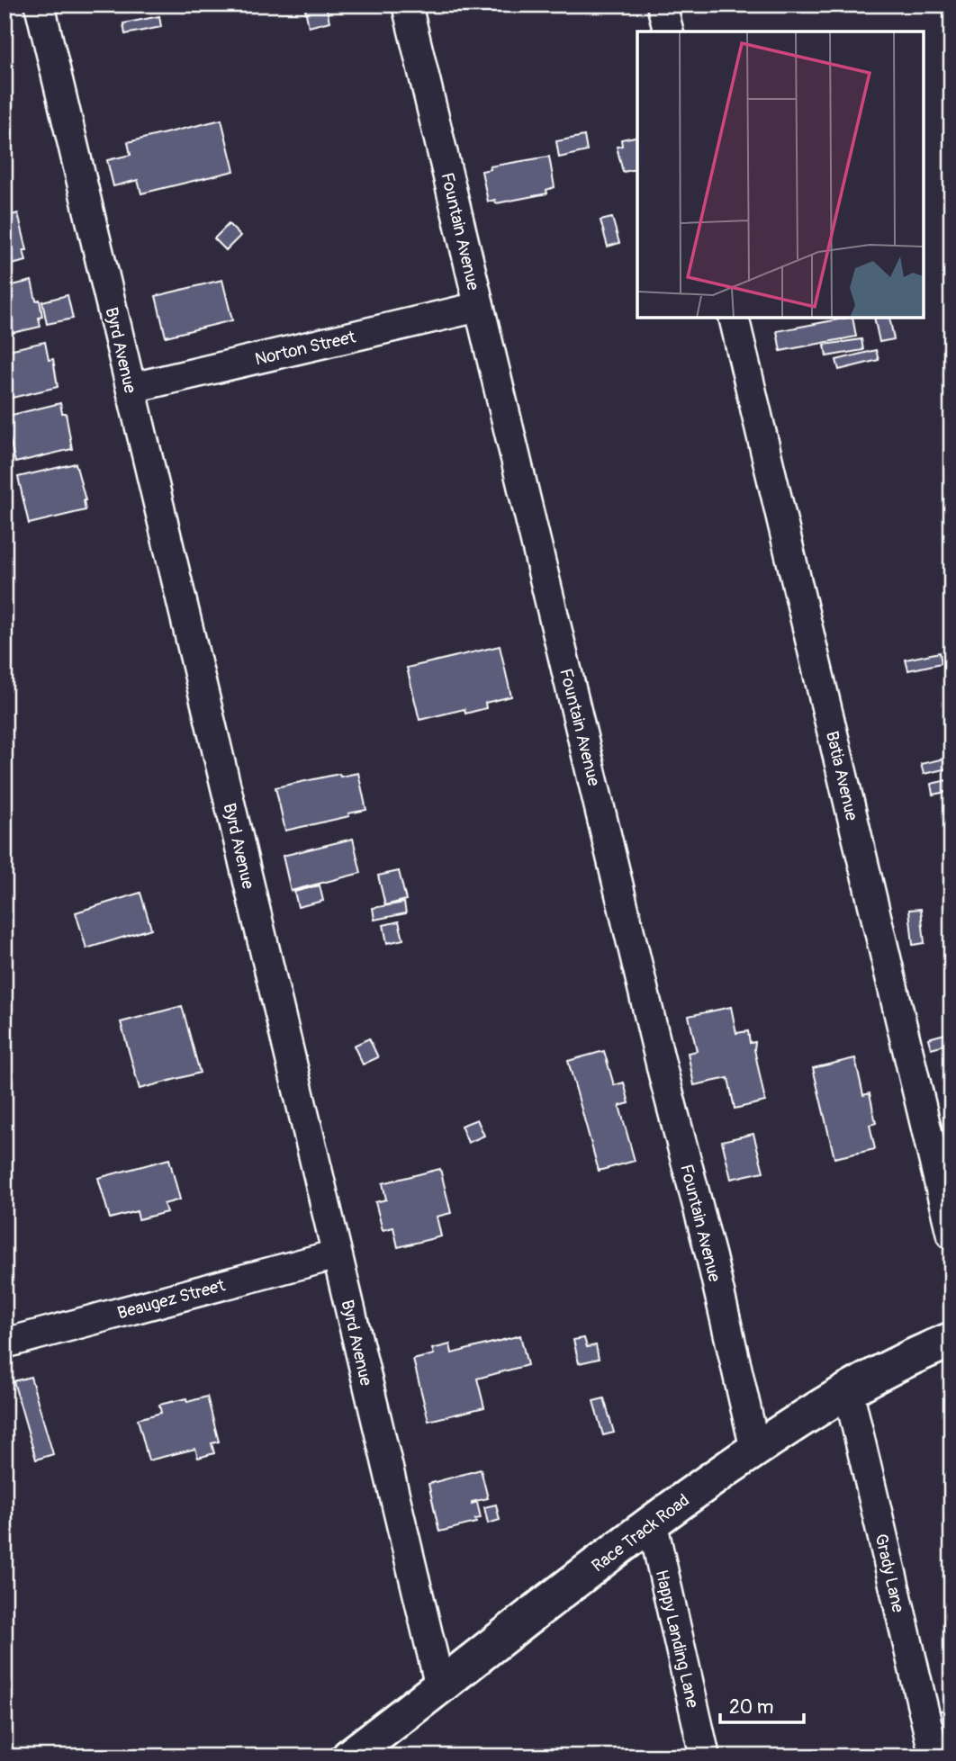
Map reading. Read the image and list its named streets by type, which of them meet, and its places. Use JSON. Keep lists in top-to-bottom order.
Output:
{
  "streets": {
    "street": [
      "Fountain Avenue",
      "Norton Street",
      "Byrd Avenue",
      "Batia Avenue",
      "Beaugez Street",
      "Race Track Road",
      "Grady Lane",
      "Happy Landing Lane"
    ]
  },
  "crossings": [
    ["Fountain Avenue", "Norton Street"],
    ["Fountain Avenue", "Race Track Road"],
    ["Norton Street", "Byrd Avenue"],
    ["Byrd Avenue", "Beaugez Street"],
    ["Byrd Avenue", "Race Track Road"],
    ["Race Track Road", "Grady Lane"],
    ["Race Track Road", "Happy Landing Lane"]
  ],
  "scale_bar": "20 m"
}
